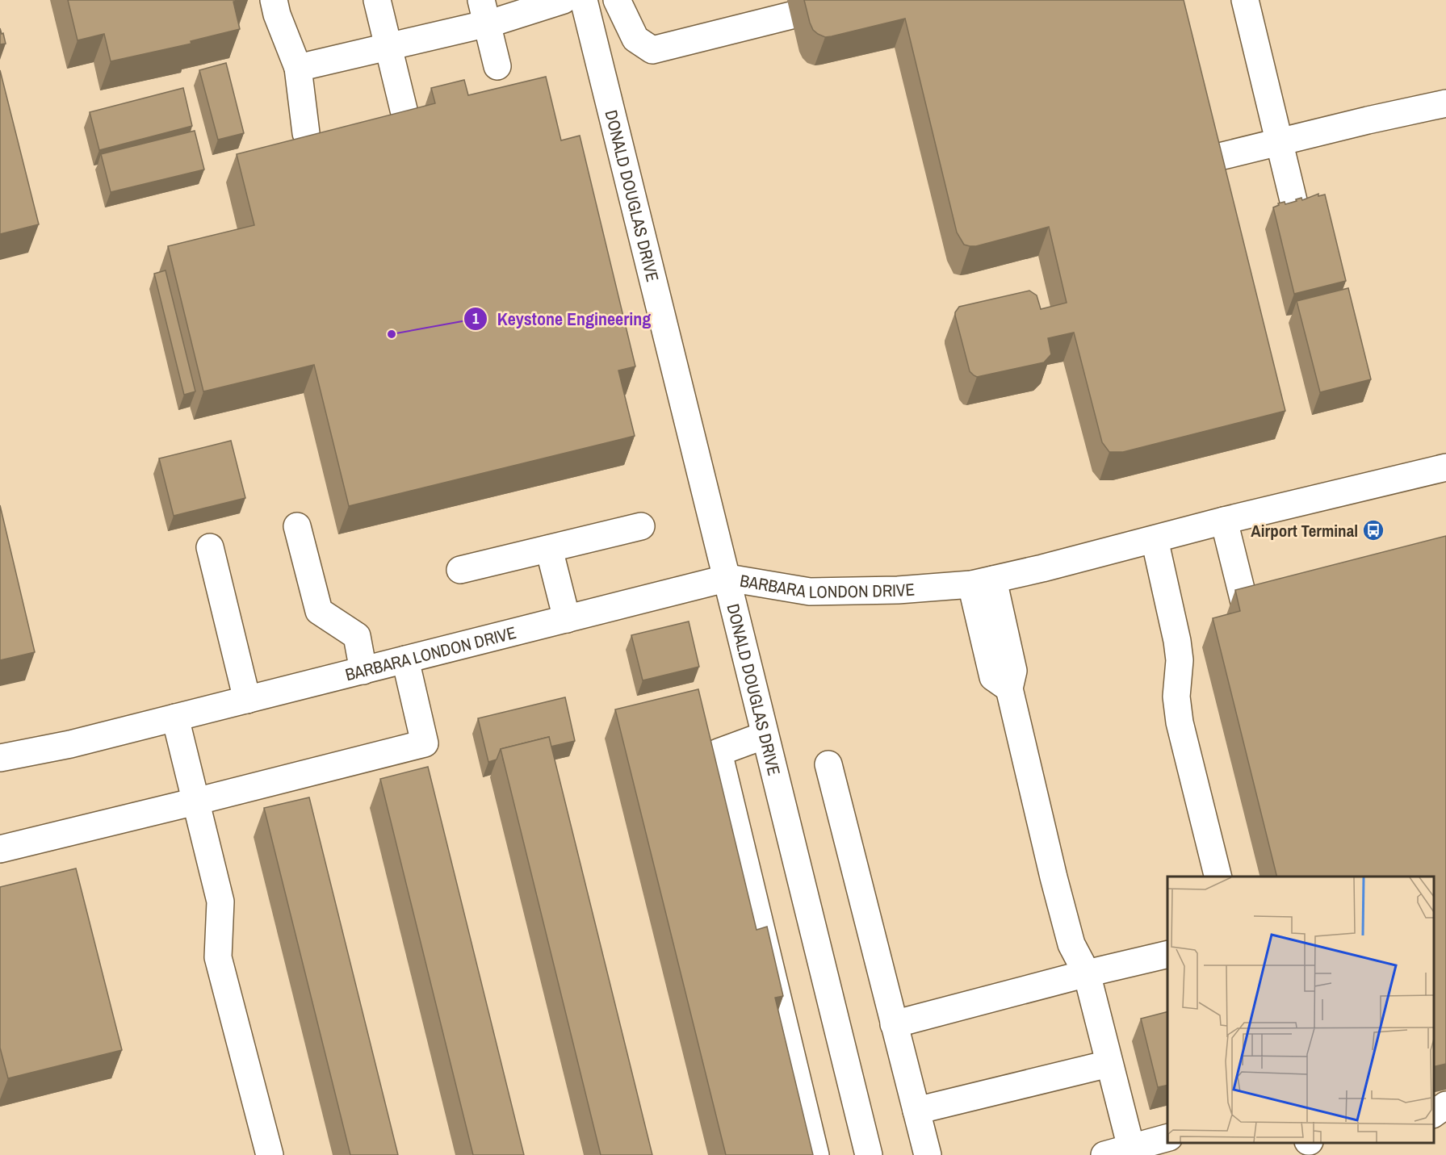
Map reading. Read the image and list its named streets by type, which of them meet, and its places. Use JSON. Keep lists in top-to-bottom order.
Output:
{
  "streets": {
    "street": ["DONALD DOUGLAS DRIVE", "BARBARA LONDON DRIVE"]
  },
  "crossings": [
    ["DONALD DOUGLAS DRIVE", "BARBARA LONDON DRIVE"]
  ],
  "places": {
    "other": ["Keystone Engineering"],
    "bus stop": ["Airport Terminal"]
  }
}
